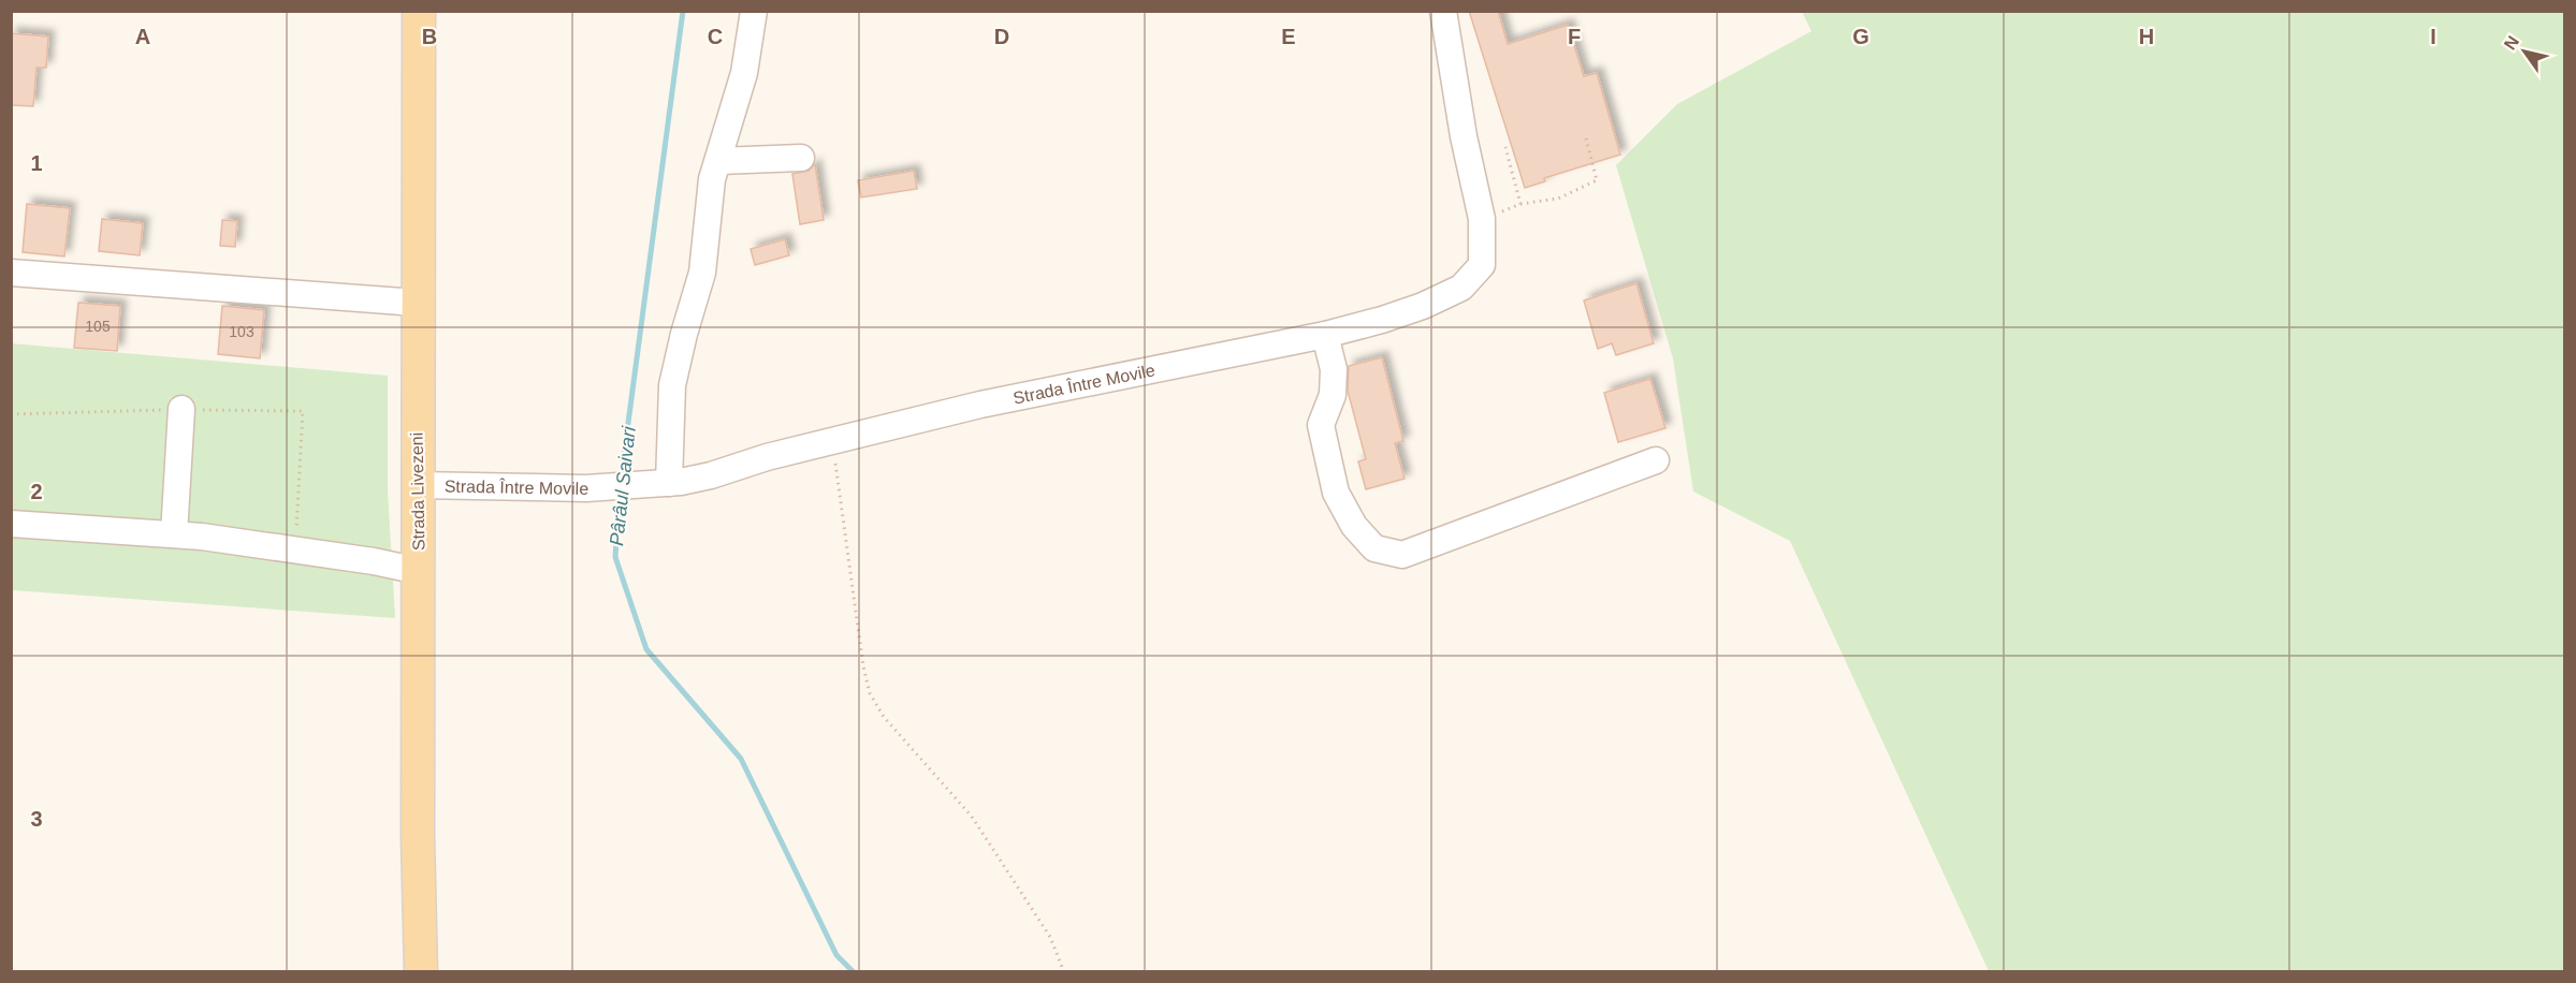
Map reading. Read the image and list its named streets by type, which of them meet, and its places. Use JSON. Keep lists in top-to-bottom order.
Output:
{
  "streets": {
    "main road": ["Strada Livezeni"],
    "street": ["Strada Între Movile"]
  },
  "crossings": [
    ["Strada Între Movile", "Strada Livezeni"]
  ],
  "water": ["Pârâul Saivari"],
  "house_numbers": ["105", "103"],
  "north": "top left",
  "grid": {
    "columns": [
      "A",
      "B",
      "C",
      "D",
      "E",
      "F",
      "G",
      "H",
      "I"
    ],
    "rows": ["1", "2", "3"]
  }
}
